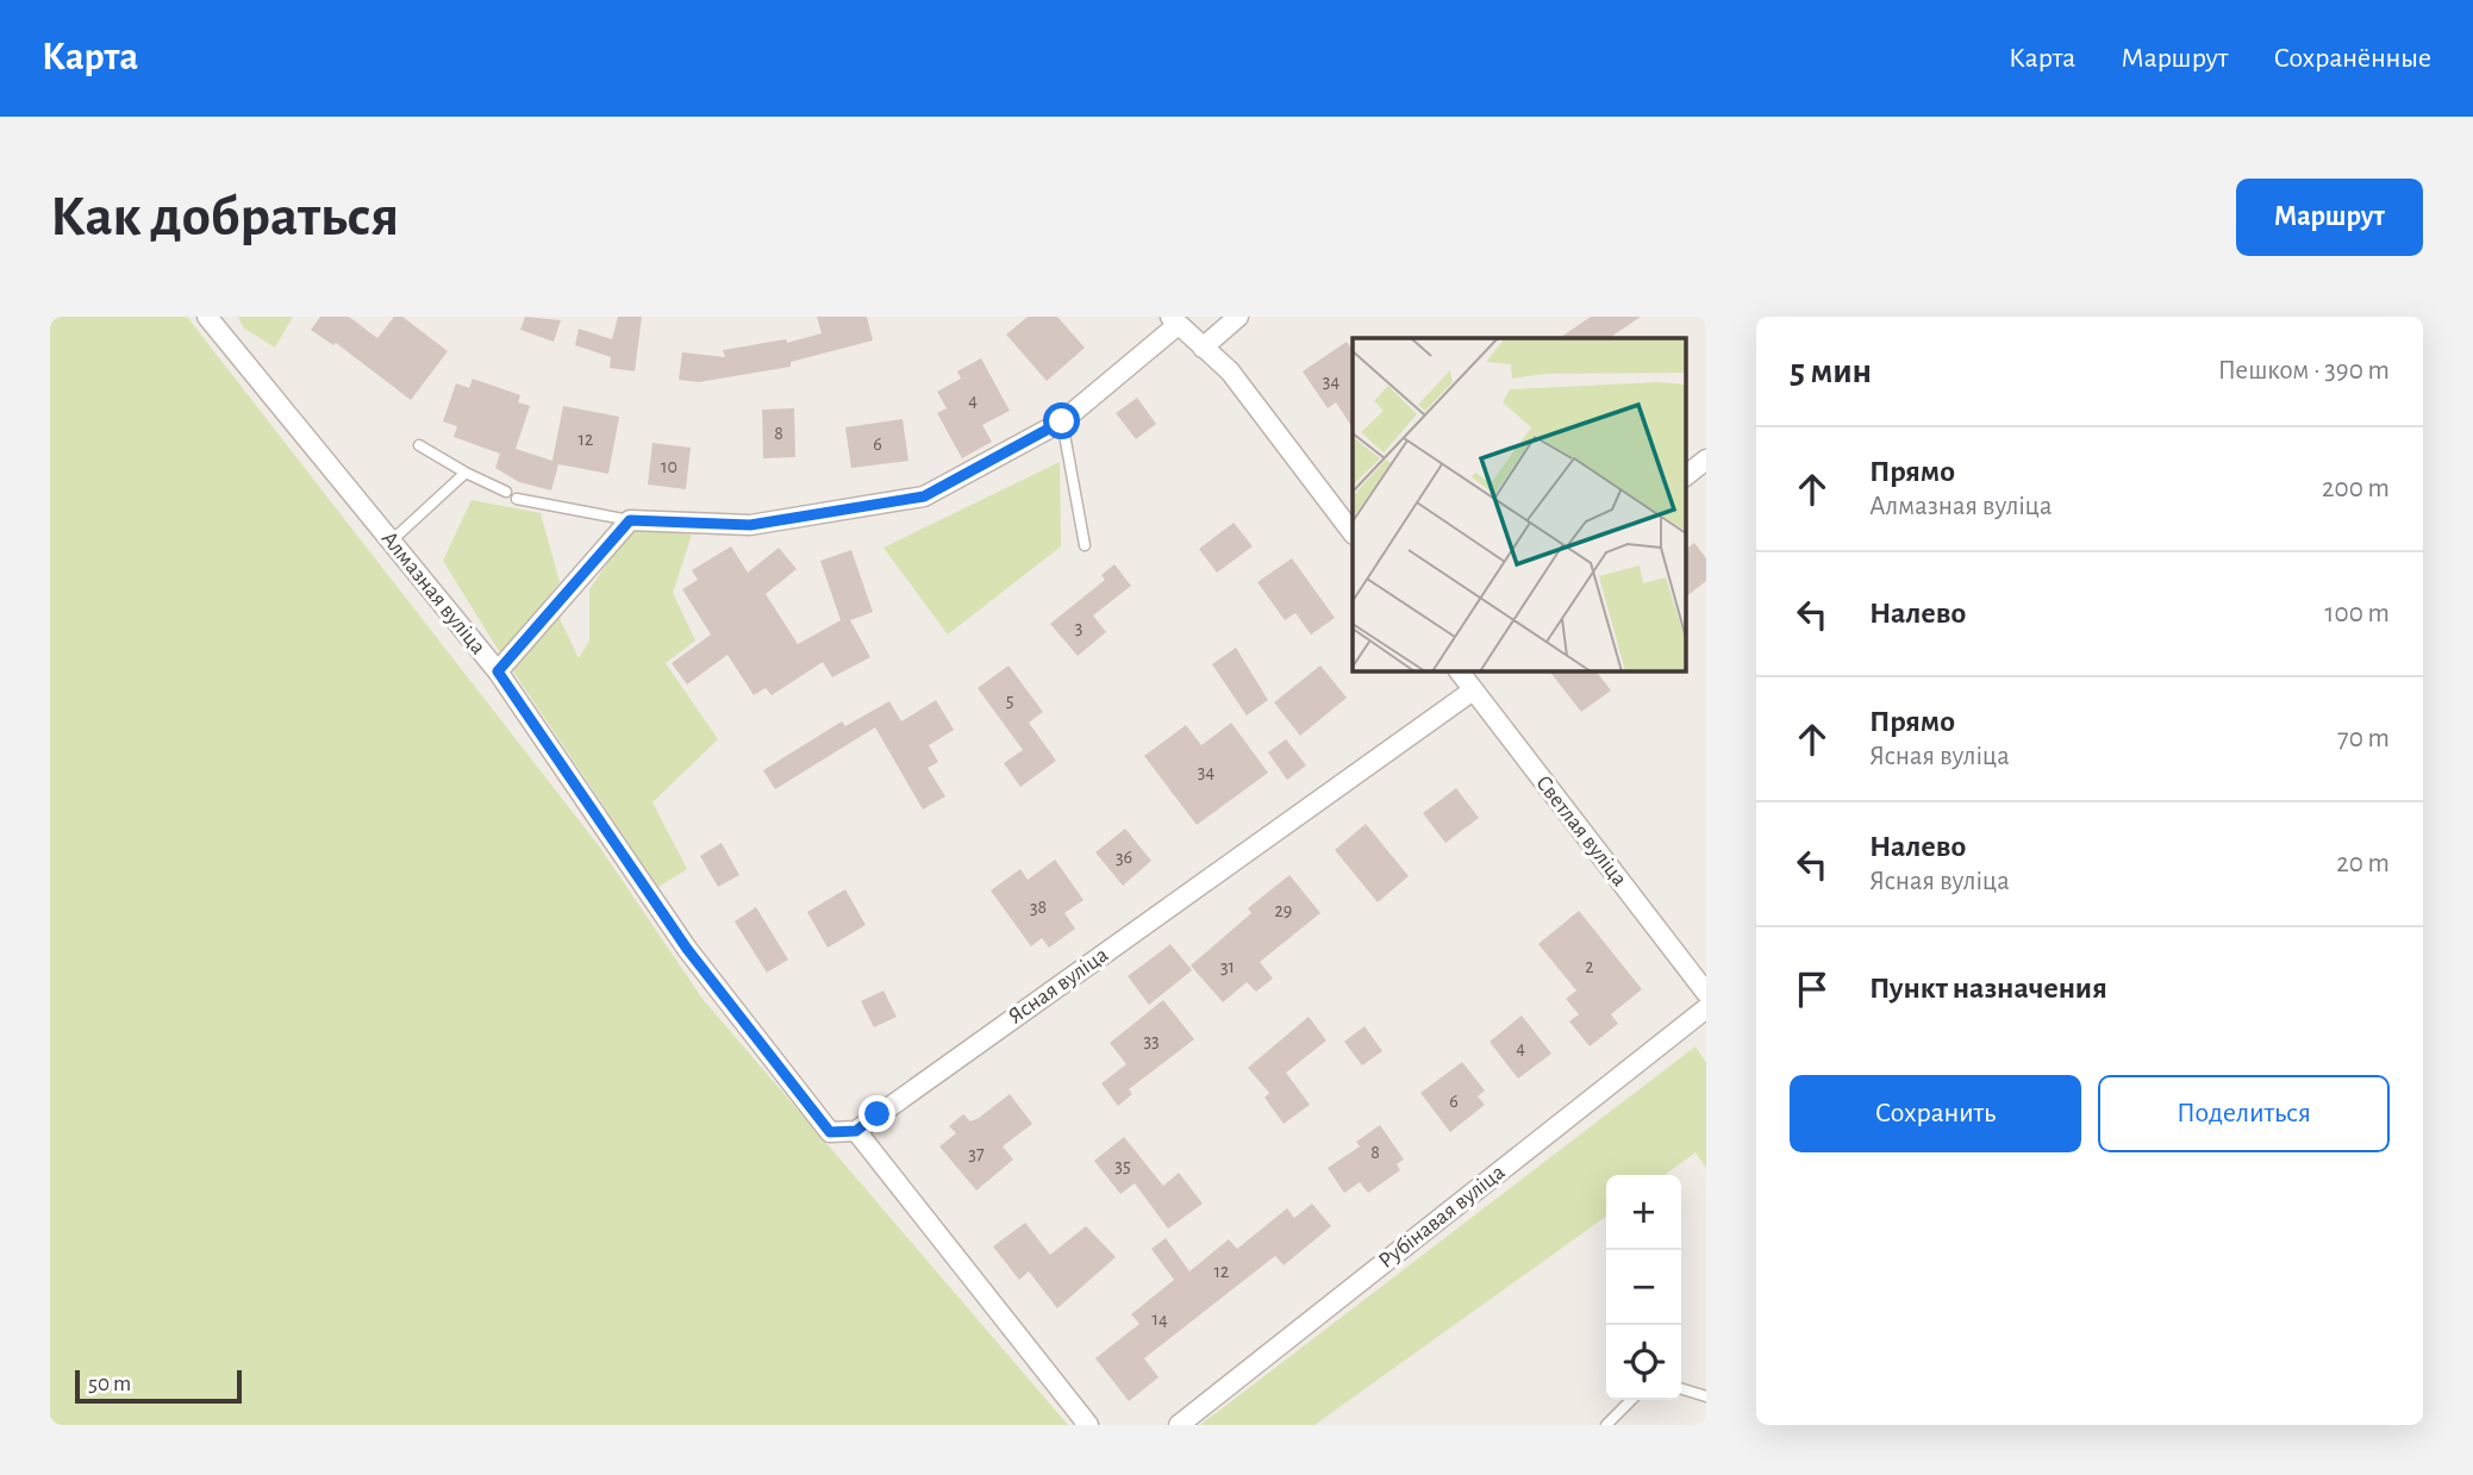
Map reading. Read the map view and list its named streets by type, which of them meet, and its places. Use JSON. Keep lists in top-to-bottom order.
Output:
{
  "streets": {
    "street": [
      "Алмазная вуліца",
      "Светлая вуліца",
      "Ясная вуліца",
      "Рубінавая вуліца"
    ]
  },
  "crossings": [
    ["Светлая вуліца", "Ясная вуліца"]
  ],
  "house_numbers": [
    "34",
    "4",
    "8",
    "12",
    "6",
    "10",
    "3",
    "5",
    "34",
    "36",
    "38",
    "29",
    "31",
    "2",
    "33",
    "4",
    "6",
    "8",
    "37",
    "35",
    "12",
    "14"
  ],
  "scale_bar": "50 m",
  "page": {
    "header": "Карта",
    "nav": ["Карта", "Маршрут", "Сохранённые"],
    "buttons": [
      "Маршрут",
      ["Сохранить", "Поделиться"]
    ],
    "title": "Как добраться",
    "heading": ["5 мин", "Пешком · 390 m"],
    "list": [
      ["Прямо", "Алмазная вуліца", "200 m"],
      ["Налево", "100 m"],
      ["Прямо", "Ясная вуліца", "70 m"],
      ["Налево", "Ясная вуліца", "20 m"],
      "Пункт назначения"
    ],
    "map_buttons": ["+", "−"],
    "scale": "50 m"
  }
}
